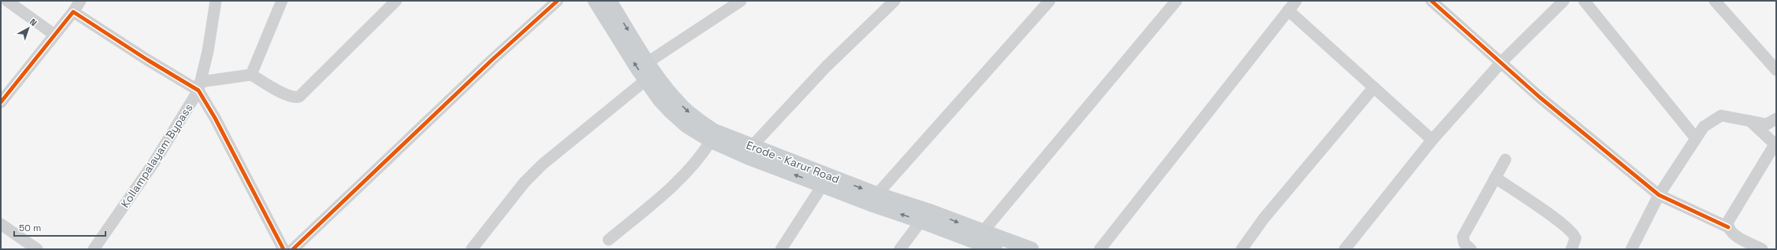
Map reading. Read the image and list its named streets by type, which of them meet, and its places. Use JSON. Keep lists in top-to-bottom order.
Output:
{
  "streets": {
    "main road": ["Erode - Karur Road"],
    "street": ["Kollampalayam Bypass"]
  },
  "scale_bar": "50 m",
  "north": "top right"
}
